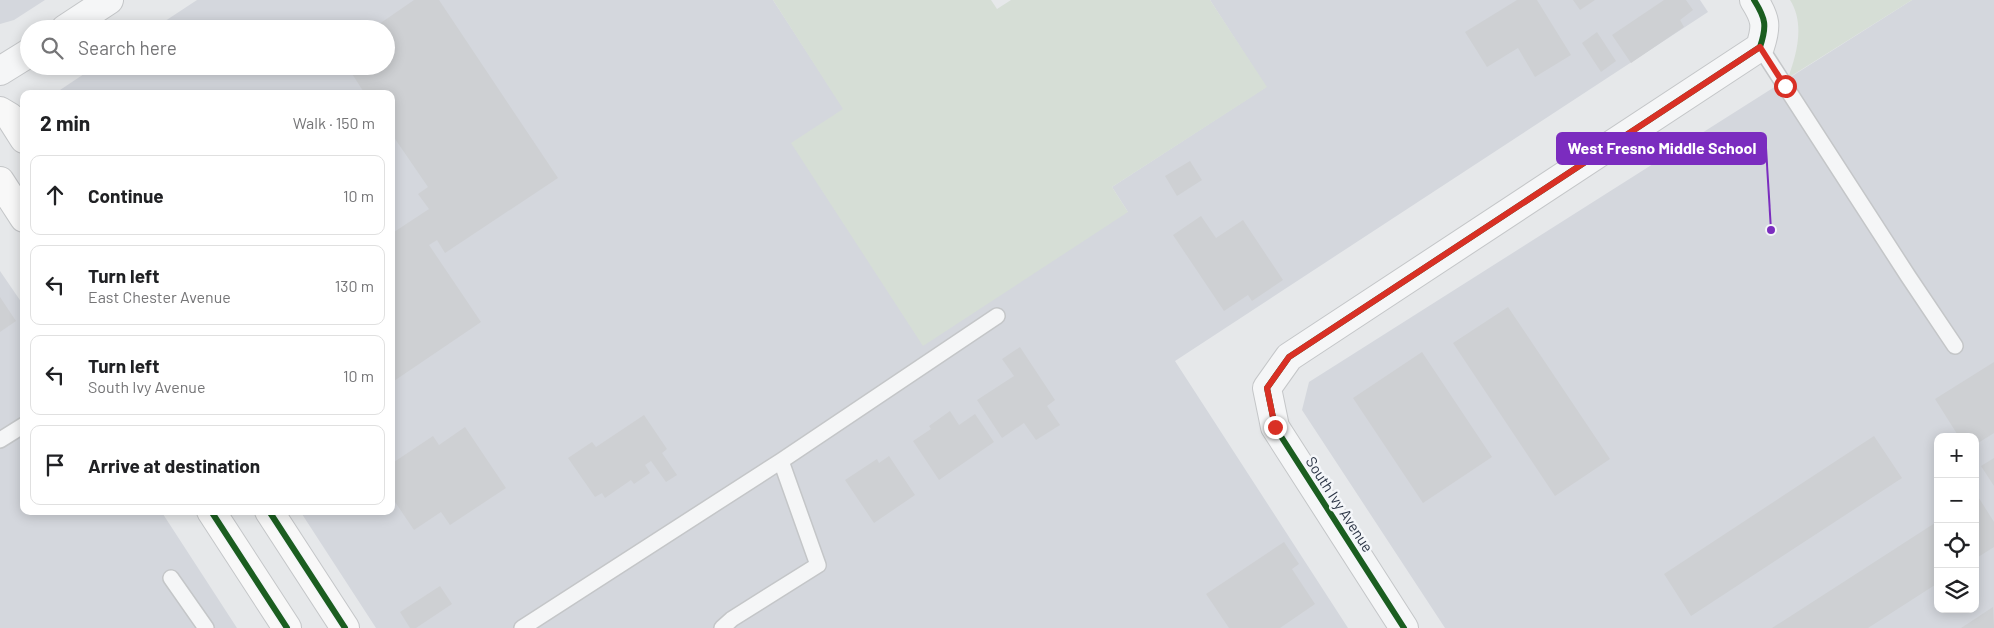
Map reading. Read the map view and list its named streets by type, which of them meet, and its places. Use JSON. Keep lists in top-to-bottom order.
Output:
{
  "streets": {
    "street": ["South Ivy Avenue"]
  },
  "places": ["West Fresno Middle School"],
  "page": {
    "search": "Search here",
    "heading": ["2 min", "Walk · 150 m"],
    "list": [
      ["Continue", "10 m"],
      ["Turn left", "East Chester Avenue", "130 m"],
      ["Turn left", "South Ivy Avenue", "10 m"],
      "Arrive at destination"
    ],
    "map_buttons": ["+", "−"]
  }
}
